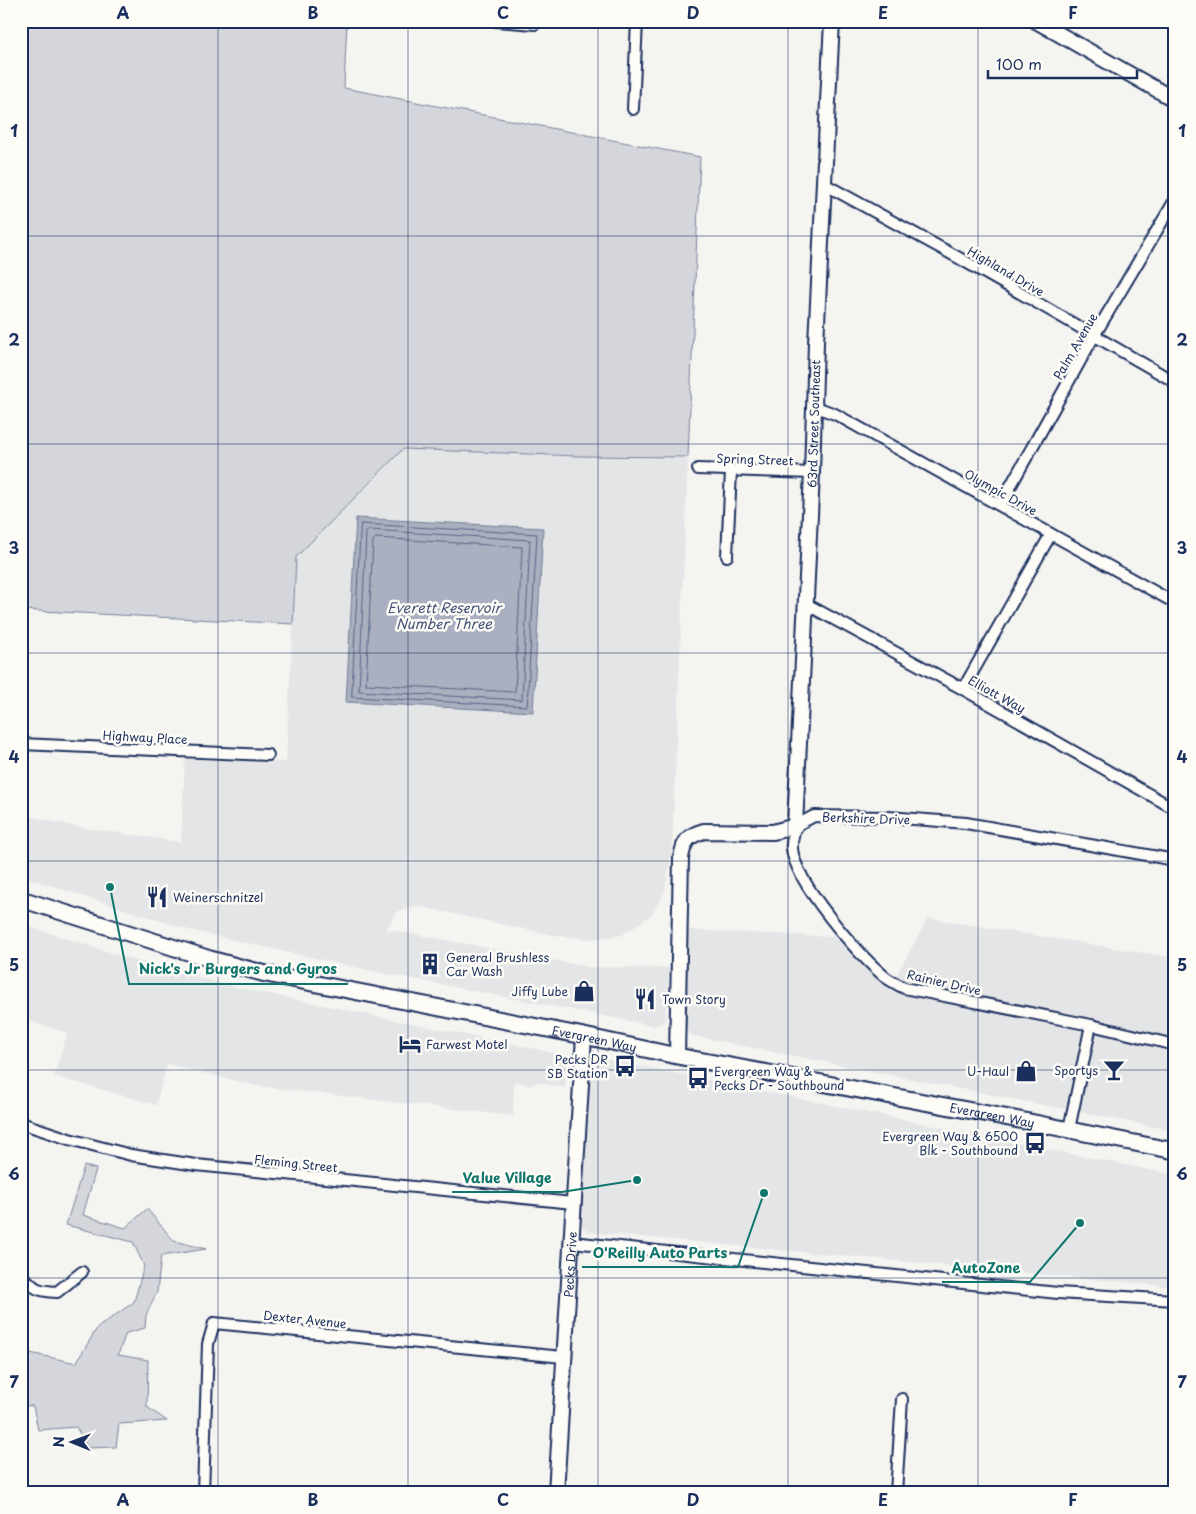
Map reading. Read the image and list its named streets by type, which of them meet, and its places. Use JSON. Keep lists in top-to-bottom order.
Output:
{
  "streets": {
    "main road": ["Evergreen Way"],
    "street": [
      "Highland Drive",
      "Palm Avenue",
      "63rd Street Southeast",
      "Spring Street",
      "Olympic Drive",
      "Elliott Way",
      "Highway Place",
      "Berkshire Drive",
      "Rainier Drive",
      "Fleming Street",
      "Pecks Drive",
      "Dexter Avenue"
    ]
  },
  "crossings": [
    ["Highland Drive", "Palm Avenue"],
    ["Highland Drive", "63rd Street Southeast"],
    ["Palm Avenue", "Olympic Drive"],
    ["63rd Street Southeast", "Spring Street"],
    ["63rd Street Southeast", "Olympic Drive"],
    ["63rd Street Southeast", "Elliott Way"],
    ["63rd Street Southeast", "Berkshire Drive"],
    ["63rd Street Southeast", "Rainier Drive"],
    ["Berkshire Drive", "Rainier Drive"],
    ["Berkshire Drive", "Evergreen Way"],
    ["Evergreen Way", "Pecks Drive"],
    ["Fleming Street", "Pecks Drive"],
    ["Pecks Drive", "Dexter Avenue"]
  ],
  "water": ["Everett Reservoir Number Three"],
  "places": {
    "other": [
      "Nick's Jr Burgers and Gyros",
      "Value Village",
      "O'Reilly Auto Parts",
      "AutoZone"
    ],
    "restaurant": ["Weinerschnitzel", "Town Story"],
    "building": ["General Brushless Car Wash"],
    "shop": ["Jiffy Lube", "U-Haul"],
    "hotel": ["Farwest Motel"],
    "bus stop": ["Pecks DR SB Station", "Evergreen Way & Pecks Dr - Southbound", "Evergreen Way & 6500 Blk - Southbound"],
    "bar": ["Sportys"]
  },
  "scale_bar": "100 m",
  "north": "left",
  "grid": {
    "columns": [
      "A",
      "B",
      "C",
      "D",
      "E",
      "F"
    ],
    "rows": [
      "1",
      "2",
      "3",
      "4",
      "5",
      "6",
      "7"
    ]
  }
}
